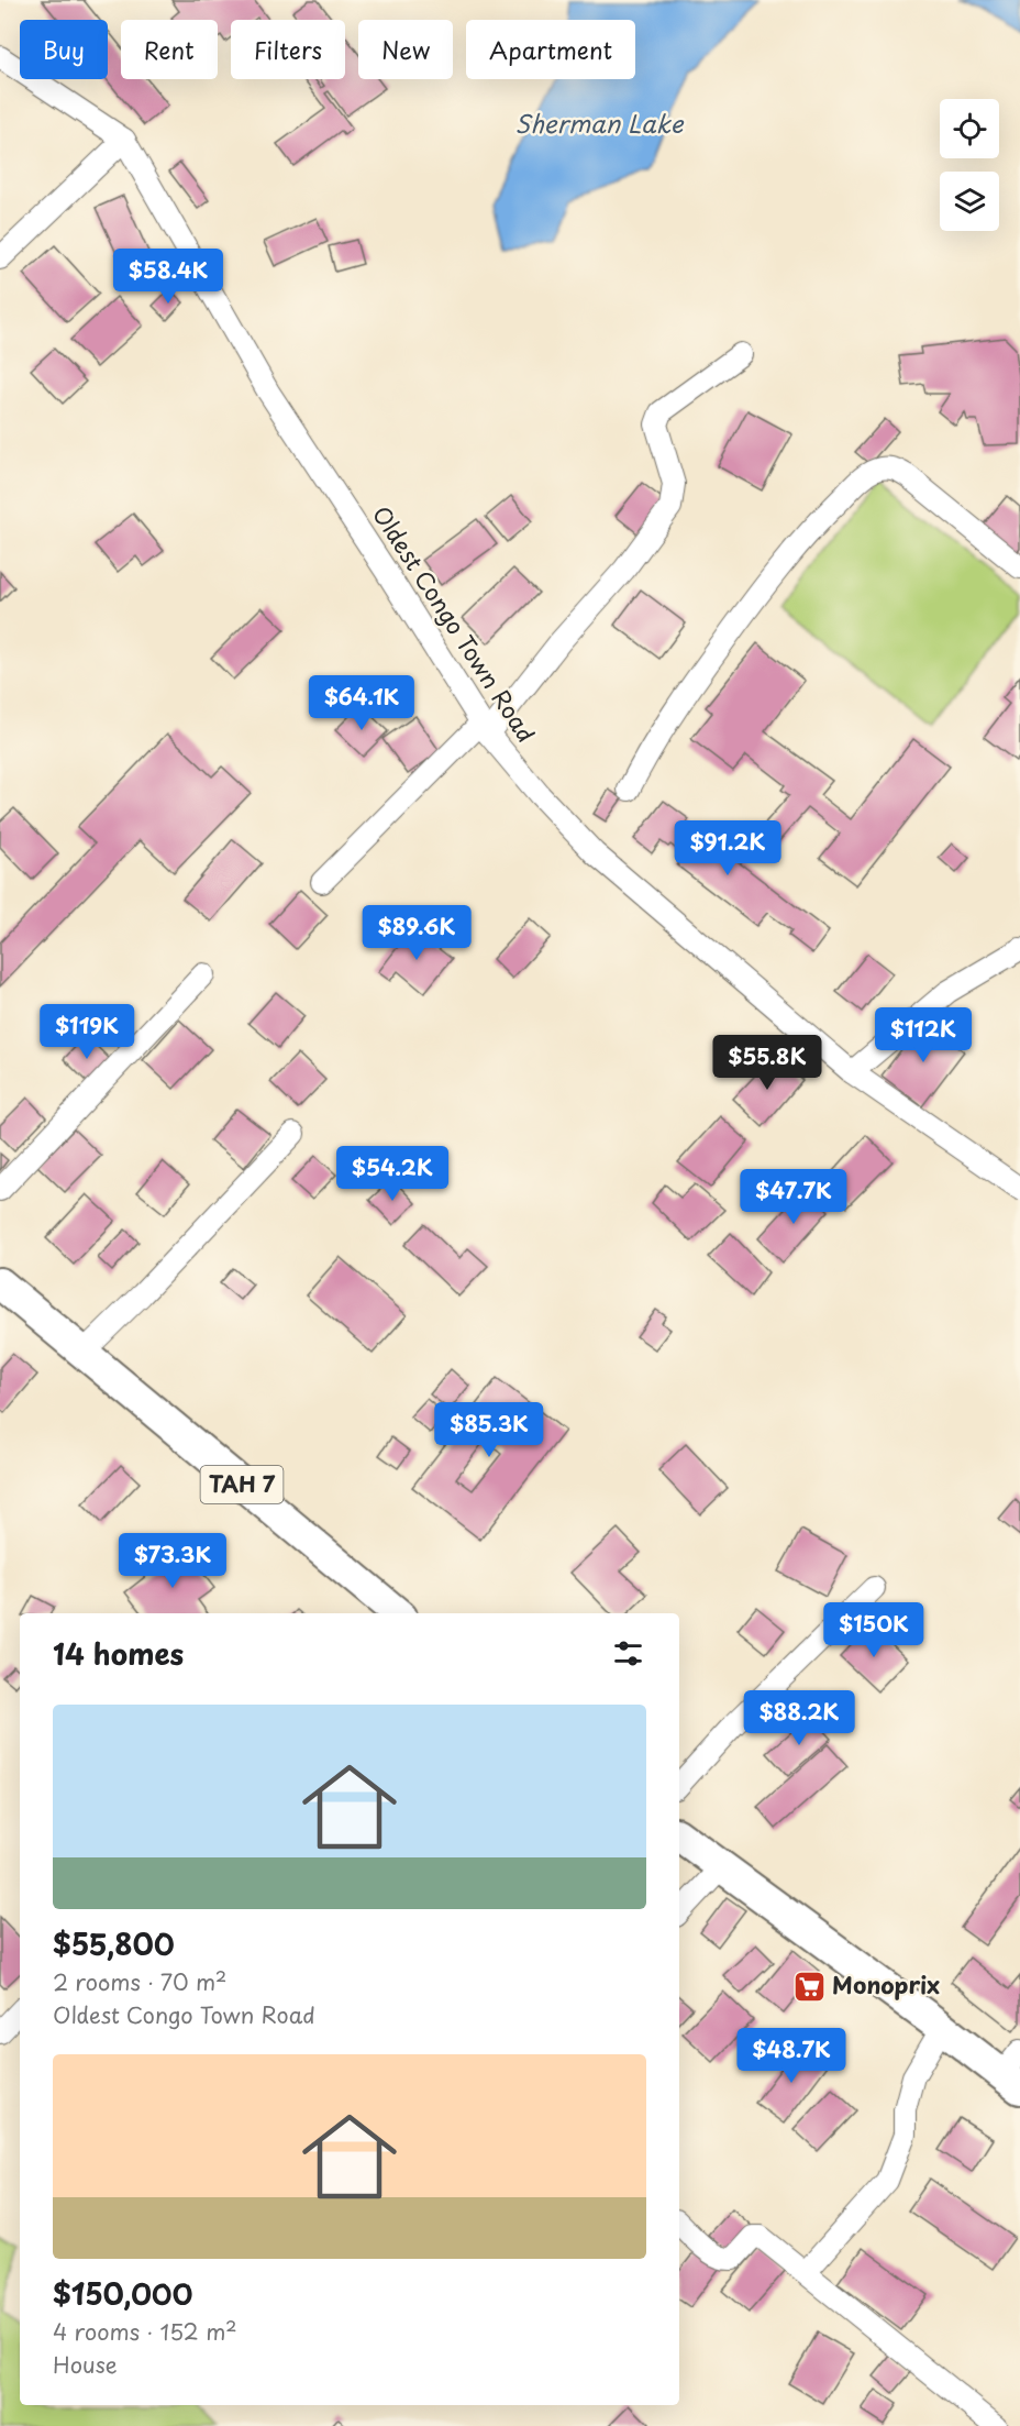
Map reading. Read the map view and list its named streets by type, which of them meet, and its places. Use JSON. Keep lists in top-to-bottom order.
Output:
{
  "streets": {
    "highway": ["TAH 7"],
    "street": ["Oldest Congo Town Road"]
  },
  "water": ["Sherman Lake"],
  "places": {
    "supermarket": ["Monoprix"]
  },
  "page": {
    "chip": [
      "Buy",
      "Rent",
      "Filters",
      "New",
      "Apartment"
    ],
    "price": [
      "$58.4K",
      "$64.1K",
      "$91.2K",
      "$89.6K",
      "$119K",
      "$112K",
      "$55.8K",
      "$54.2K",
      "$47.7K",
      "$85.3K",
      "$73.3K",
      "$150K",
      "$88.2K",
      "$48.7K"
    ],
    "heading": "14 homes",
    "list": [
      {
        "name": "$55,800",
        "note": "2 rooms · 70 m² · Oldest Congo Town Road"
      },
      {
        "name": "$150,000",
        "note": "4 rooms · 152 m² · House"
      }
    ]
  }
}
